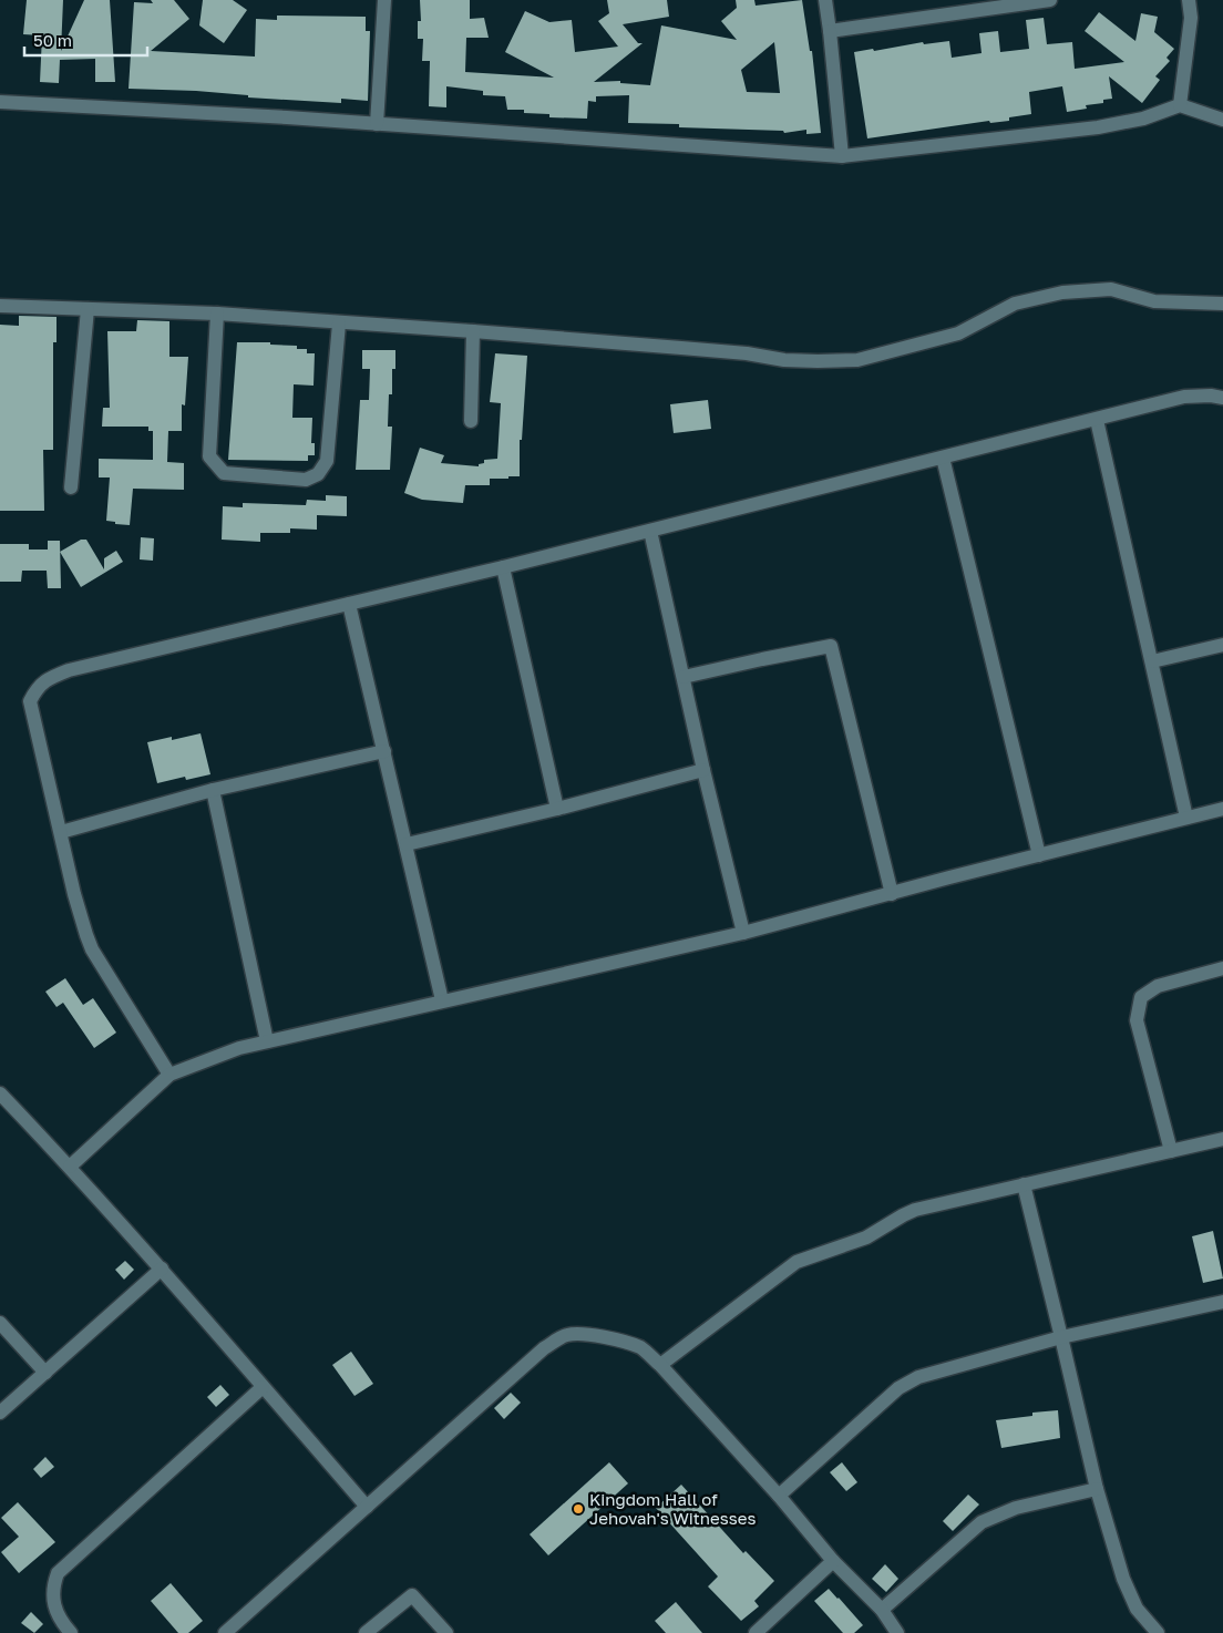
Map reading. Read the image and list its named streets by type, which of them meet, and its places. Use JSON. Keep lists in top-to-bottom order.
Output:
{
  "places": ["Kingdom Hall of Jehovah's Witnesses"],
  "scale_bar": "50 m"
}
